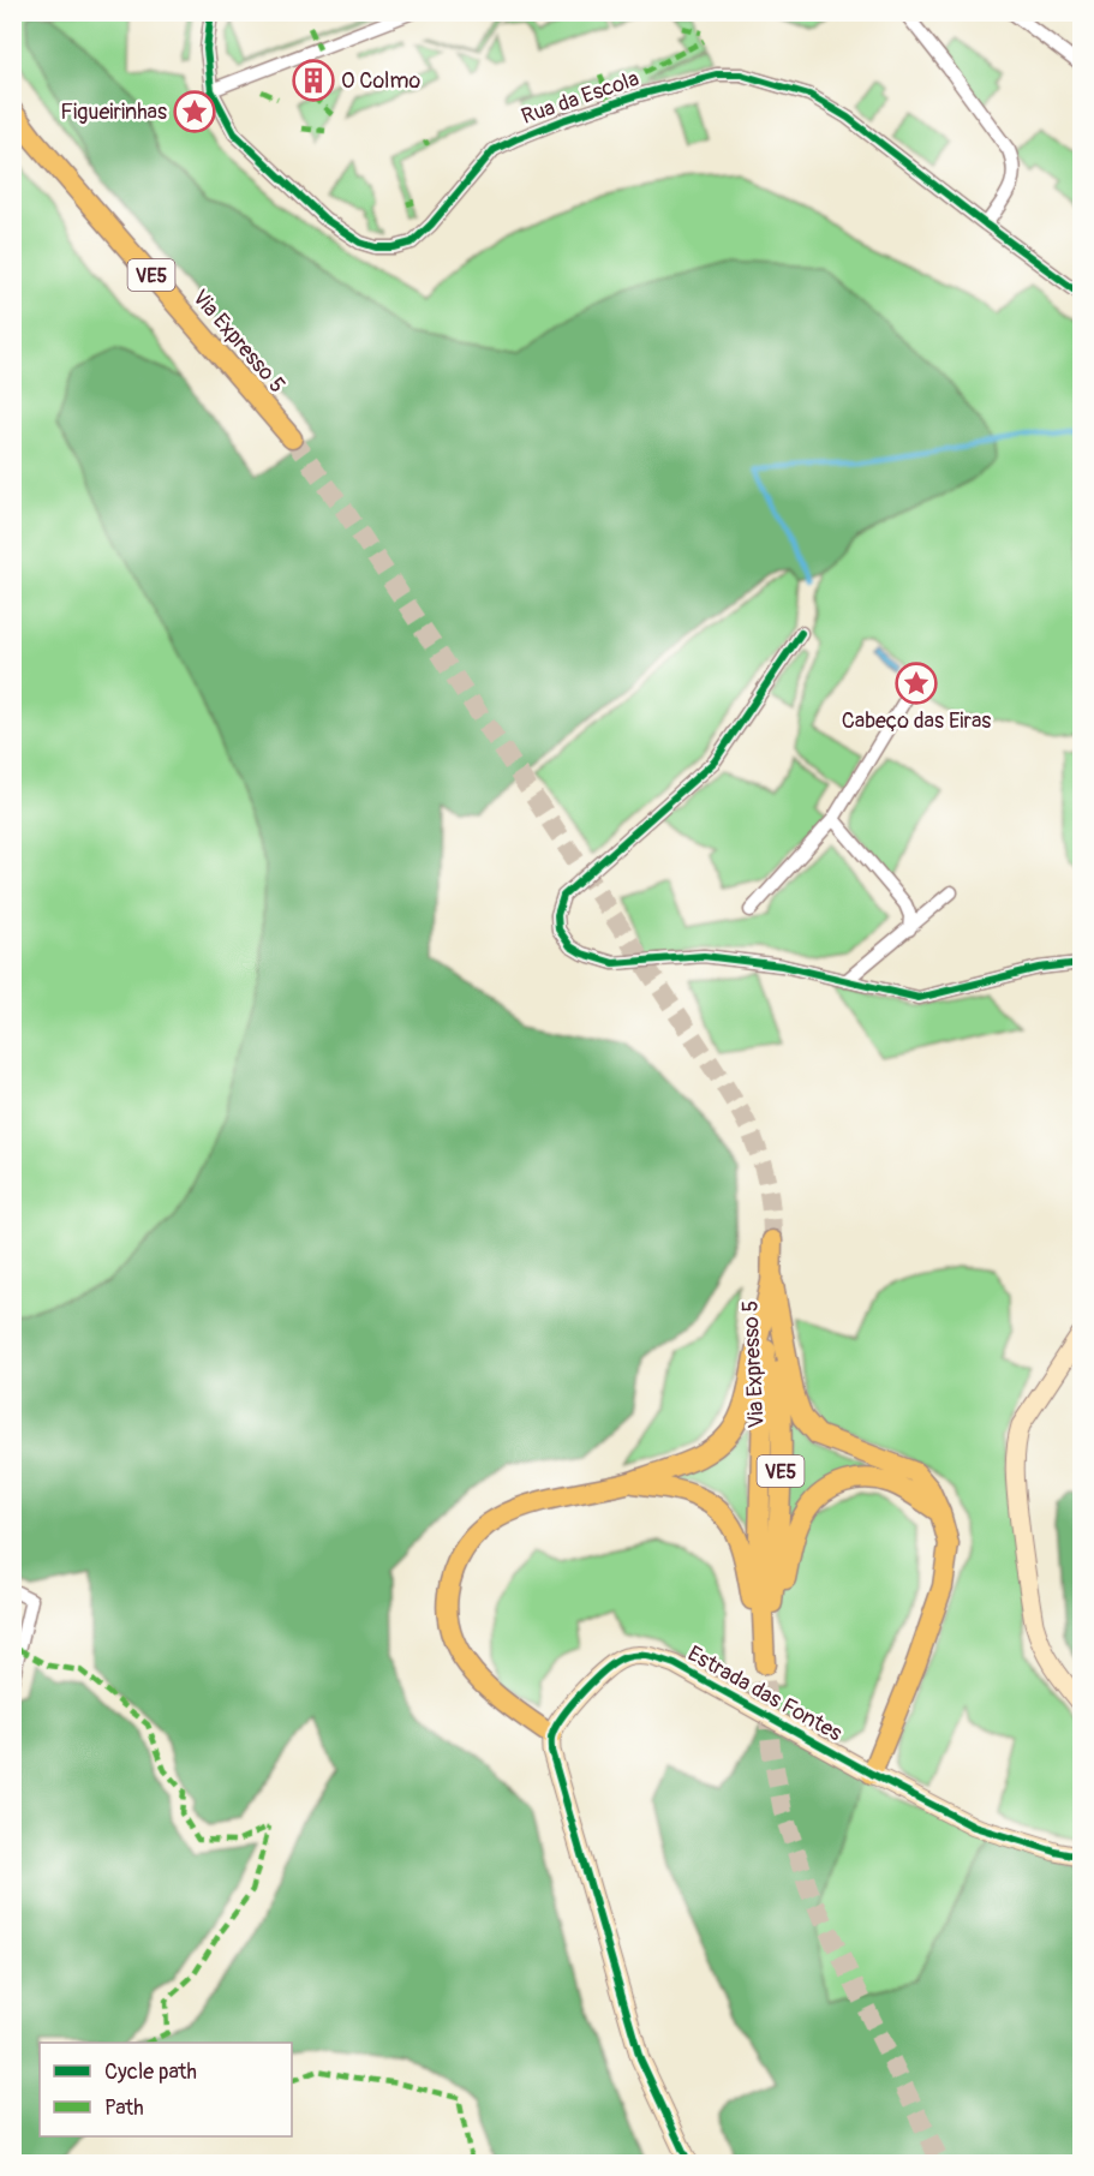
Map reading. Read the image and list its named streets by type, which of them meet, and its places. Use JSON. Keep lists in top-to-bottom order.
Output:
{
  "streets": {
    "main road": ["VE5", "Via Expresso 5"],
    "street": ["Rua da Escola", "Estrada das Fontes"]
  },
  "crossings": [
    ["VE5", "Via Expresso 5"],
    ["VE5", "Estrada das Fontes"]
  ],
  "places": {
    "building": ["O Colmo"],
    "place": ["Figueirinhas", "Cabeço das Eiras"]
  },
  "legend": ["Cycle path", "Path"]
}
